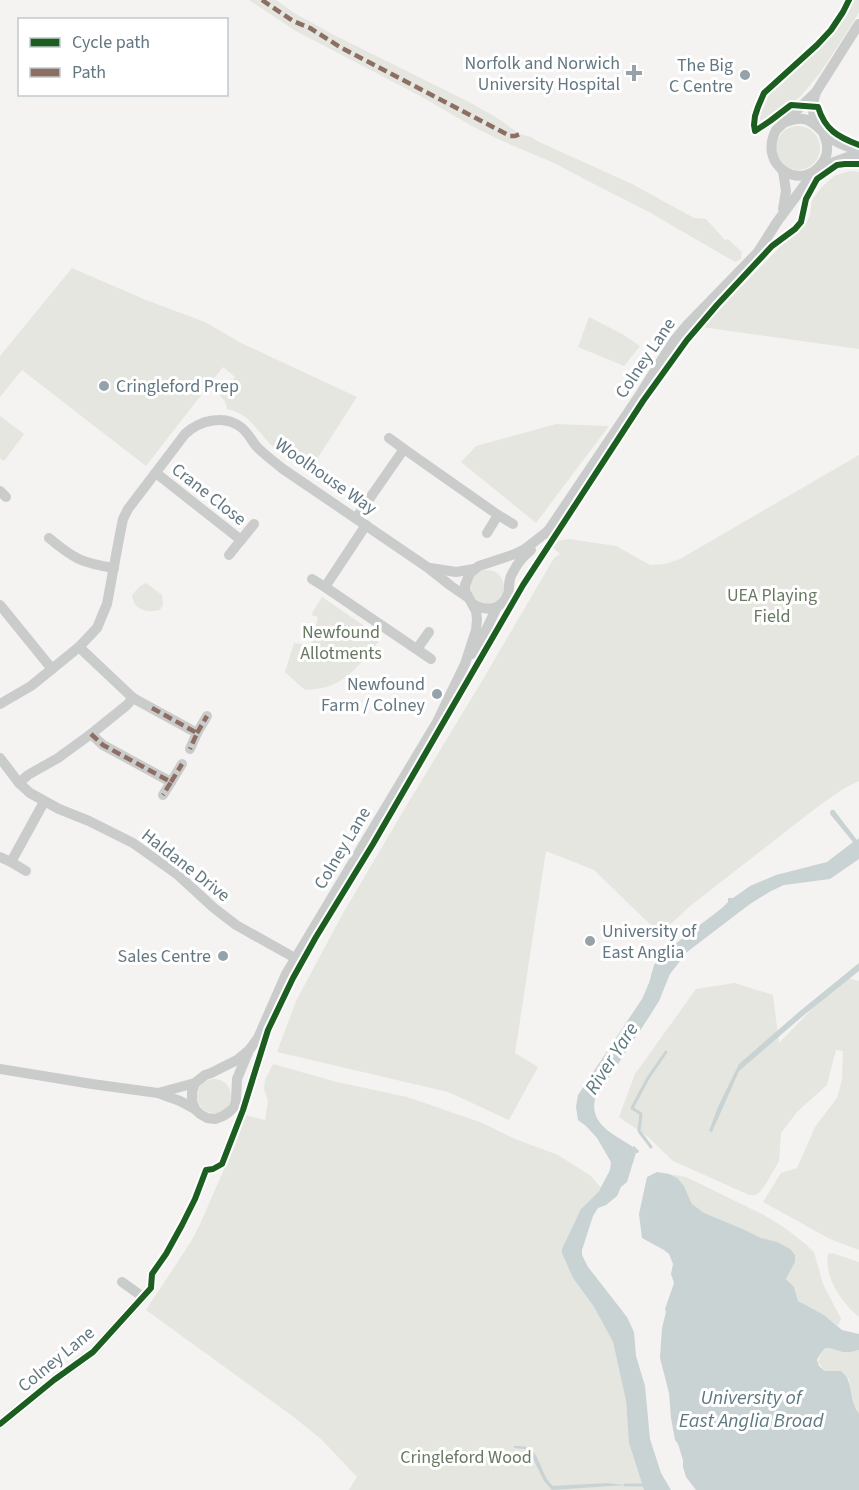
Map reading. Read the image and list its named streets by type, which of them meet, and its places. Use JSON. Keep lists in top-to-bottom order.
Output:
{
  "streets": {
    "street": [
      "Colney Lane",
      "Woolhouse Way",
      "Crane Close",
      "Haldane Drive"
    ]
  },
  "crossings": [
    ["Colney Lane", "Woolhouse Way"],
    ["Colney Lane", "Haldane Drive"],
    ["Woolhouse Way", "Crane Close"]
  ],
  "water": ["River Yare", "University of East Anglia Broad"],
  "parks": ["UEA Playing Field", "Newfound Allotments", "Cringleford Wood"],
  "places": {
    "health": ["Norfolk and Norwich University Hospital"],
    "other": [
      "The Big C Centre",
      "Cringleford Prep",
      "Newfound Farm / Colney",
      "University of East Anglia",
      "Sales Centre"
    ]
  },
  "legend": ["Cycle path", "Path"]
}
